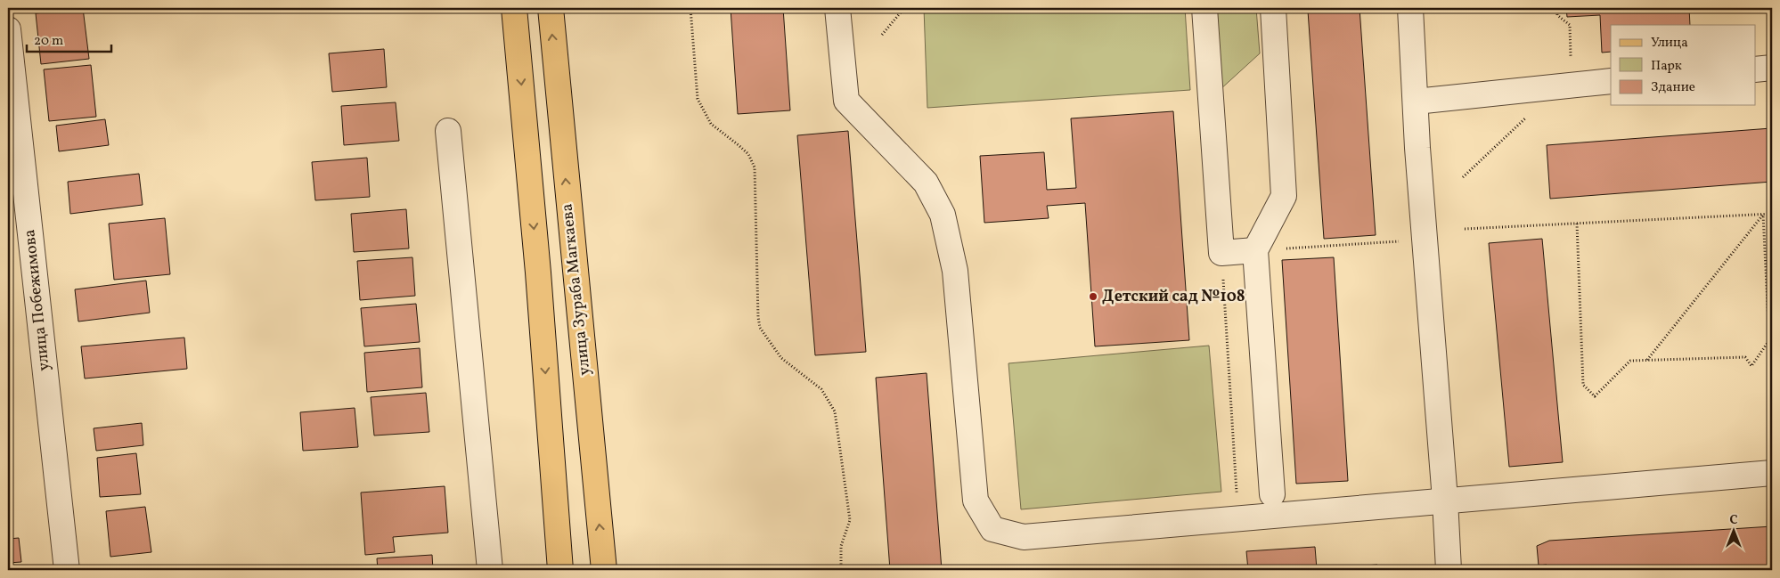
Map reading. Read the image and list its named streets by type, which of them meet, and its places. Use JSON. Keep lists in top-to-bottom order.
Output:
{
  "streets": {
    "main road": ["улица Зураба Магкаева"],
    "street": ["улица Побежимова"]
  },
  "places": ["Детский сад №108"],
  "legend": ["Улица", "Парк", "Здание"],
  "scale_bar": "20 m",
  "north": "top"
}
